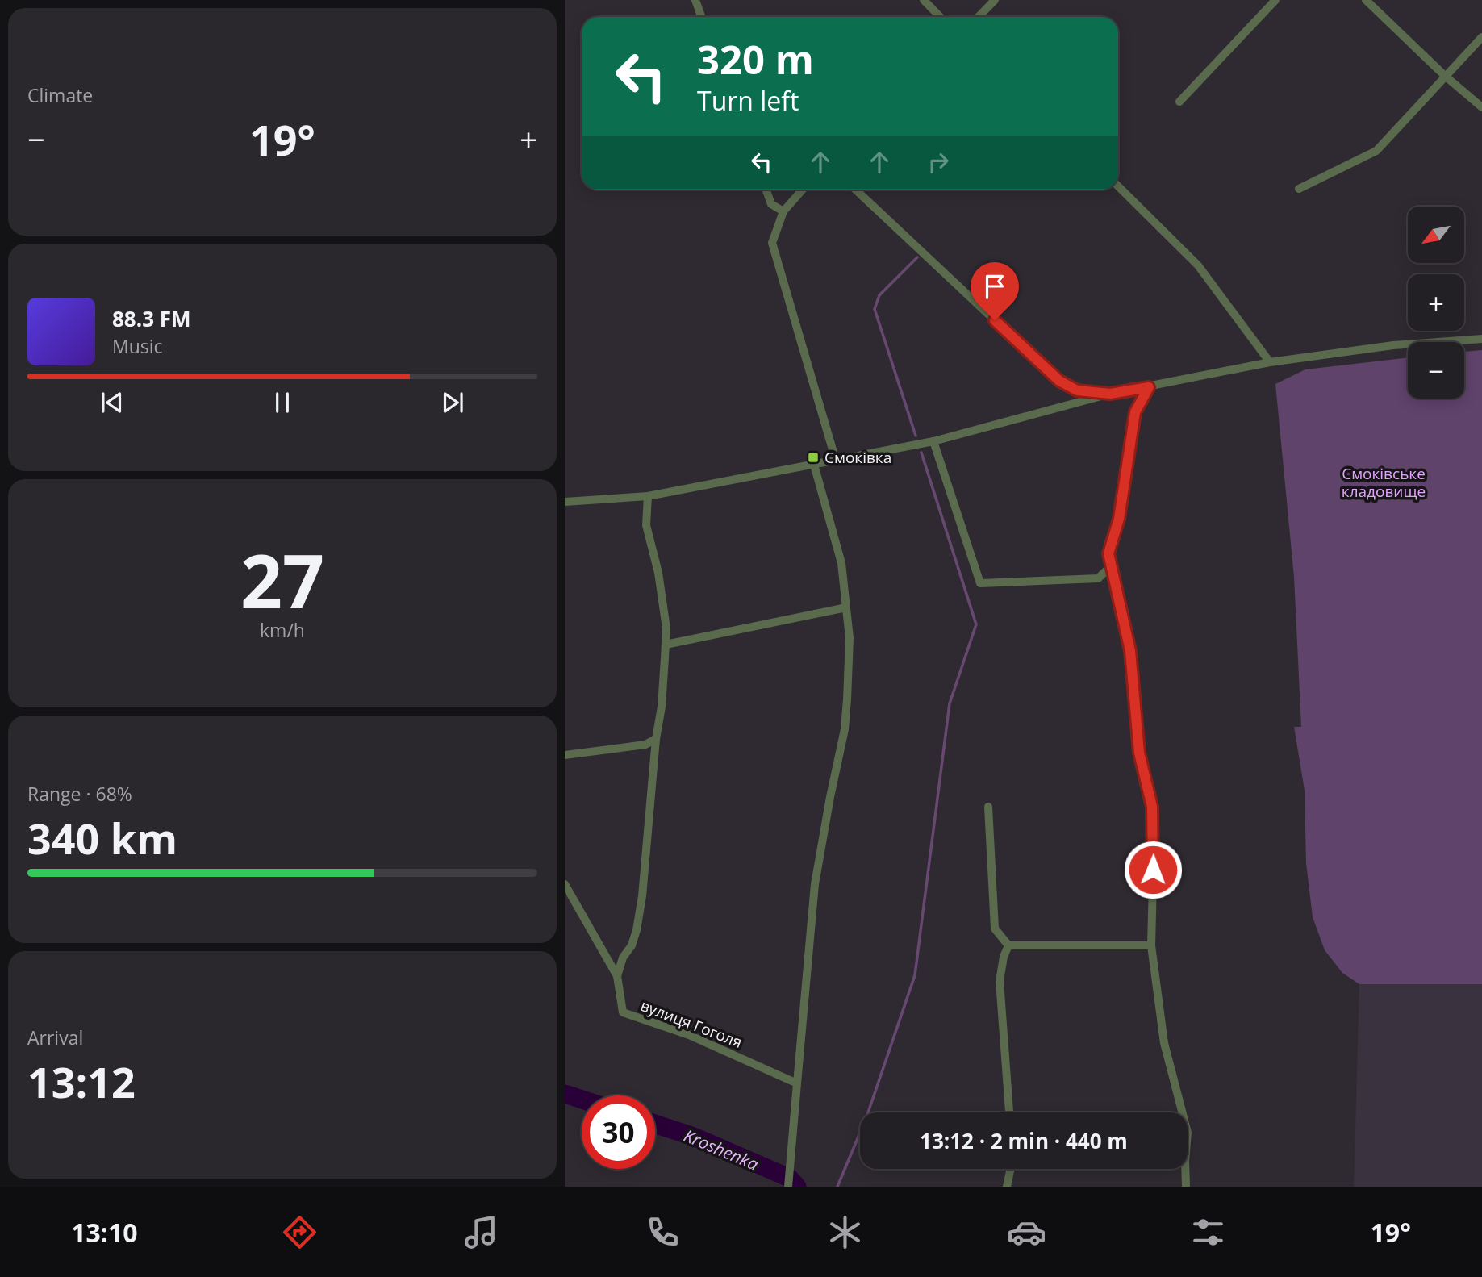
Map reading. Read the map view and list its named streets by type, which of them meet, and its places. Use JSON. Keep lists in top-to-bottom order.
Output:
{
  "streets": {
    "street": ["вулиця Гоголя"]
  },
  "water": ["Kroshenka"],
  "parks": ["Смоківське кладовище"],
  "places": {
    "transit": ["Смоківка"]
  },
  "north": "bottom left",
  "page": {
    "tile": [
      "Climate",
      ["27", "km/h"],
      ["Range · 68%", "340 km"],
      ["Arrival", "13:12"]
    ],
    "turn": ["320 m", "Turn left"],
    "heat": ["−", "19°", "+"],
    "map_buttons": ["+", "−"],
    "song": ["88.3 FM", "Music"],
    "limit": "30",
    "trip": "13:12 · 2 min · 440 m",
    "tabs": ["13:10", "19°"]
  }
}
